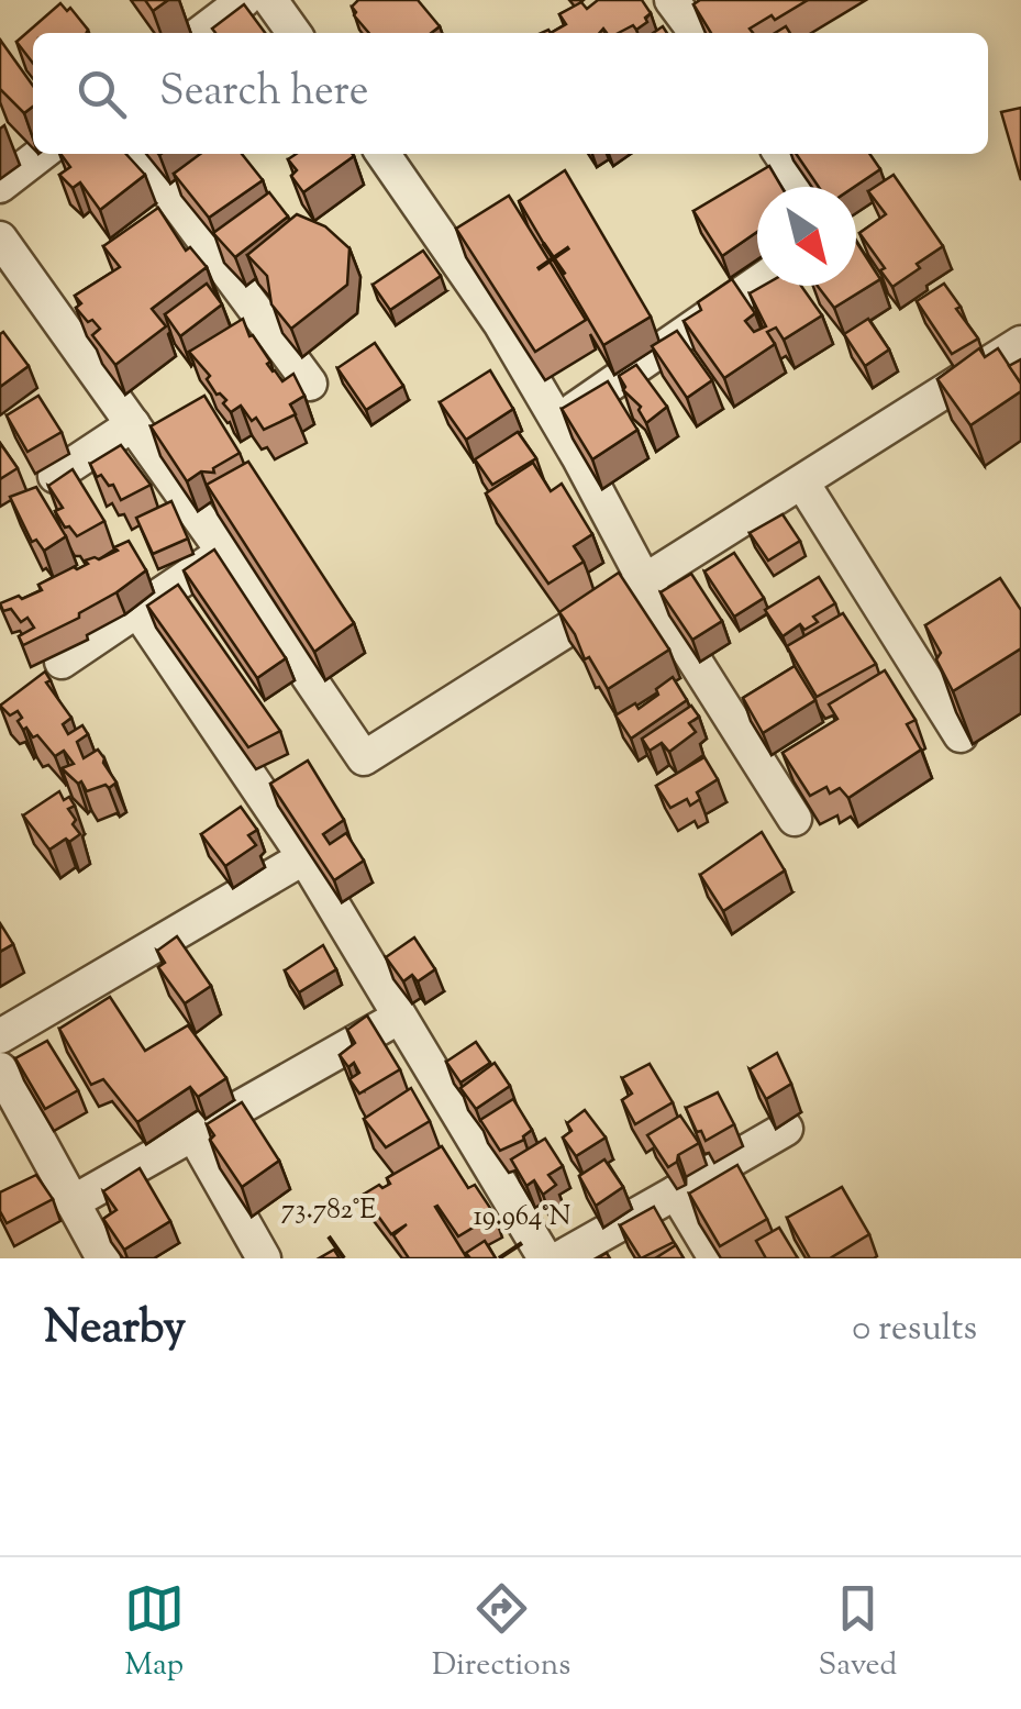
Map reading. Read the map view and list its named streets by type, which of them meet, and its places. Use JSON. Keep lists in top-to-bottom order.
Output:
{
  "north": "bottom right",
  "page": {
    "search": "Search here",
    "heading": ["Nearby", "0 results"],
    "nav": ["Map", "Directions", "Saved"]
  },
  "coordinates": ["73.782°E", "19.964°N"]
}
